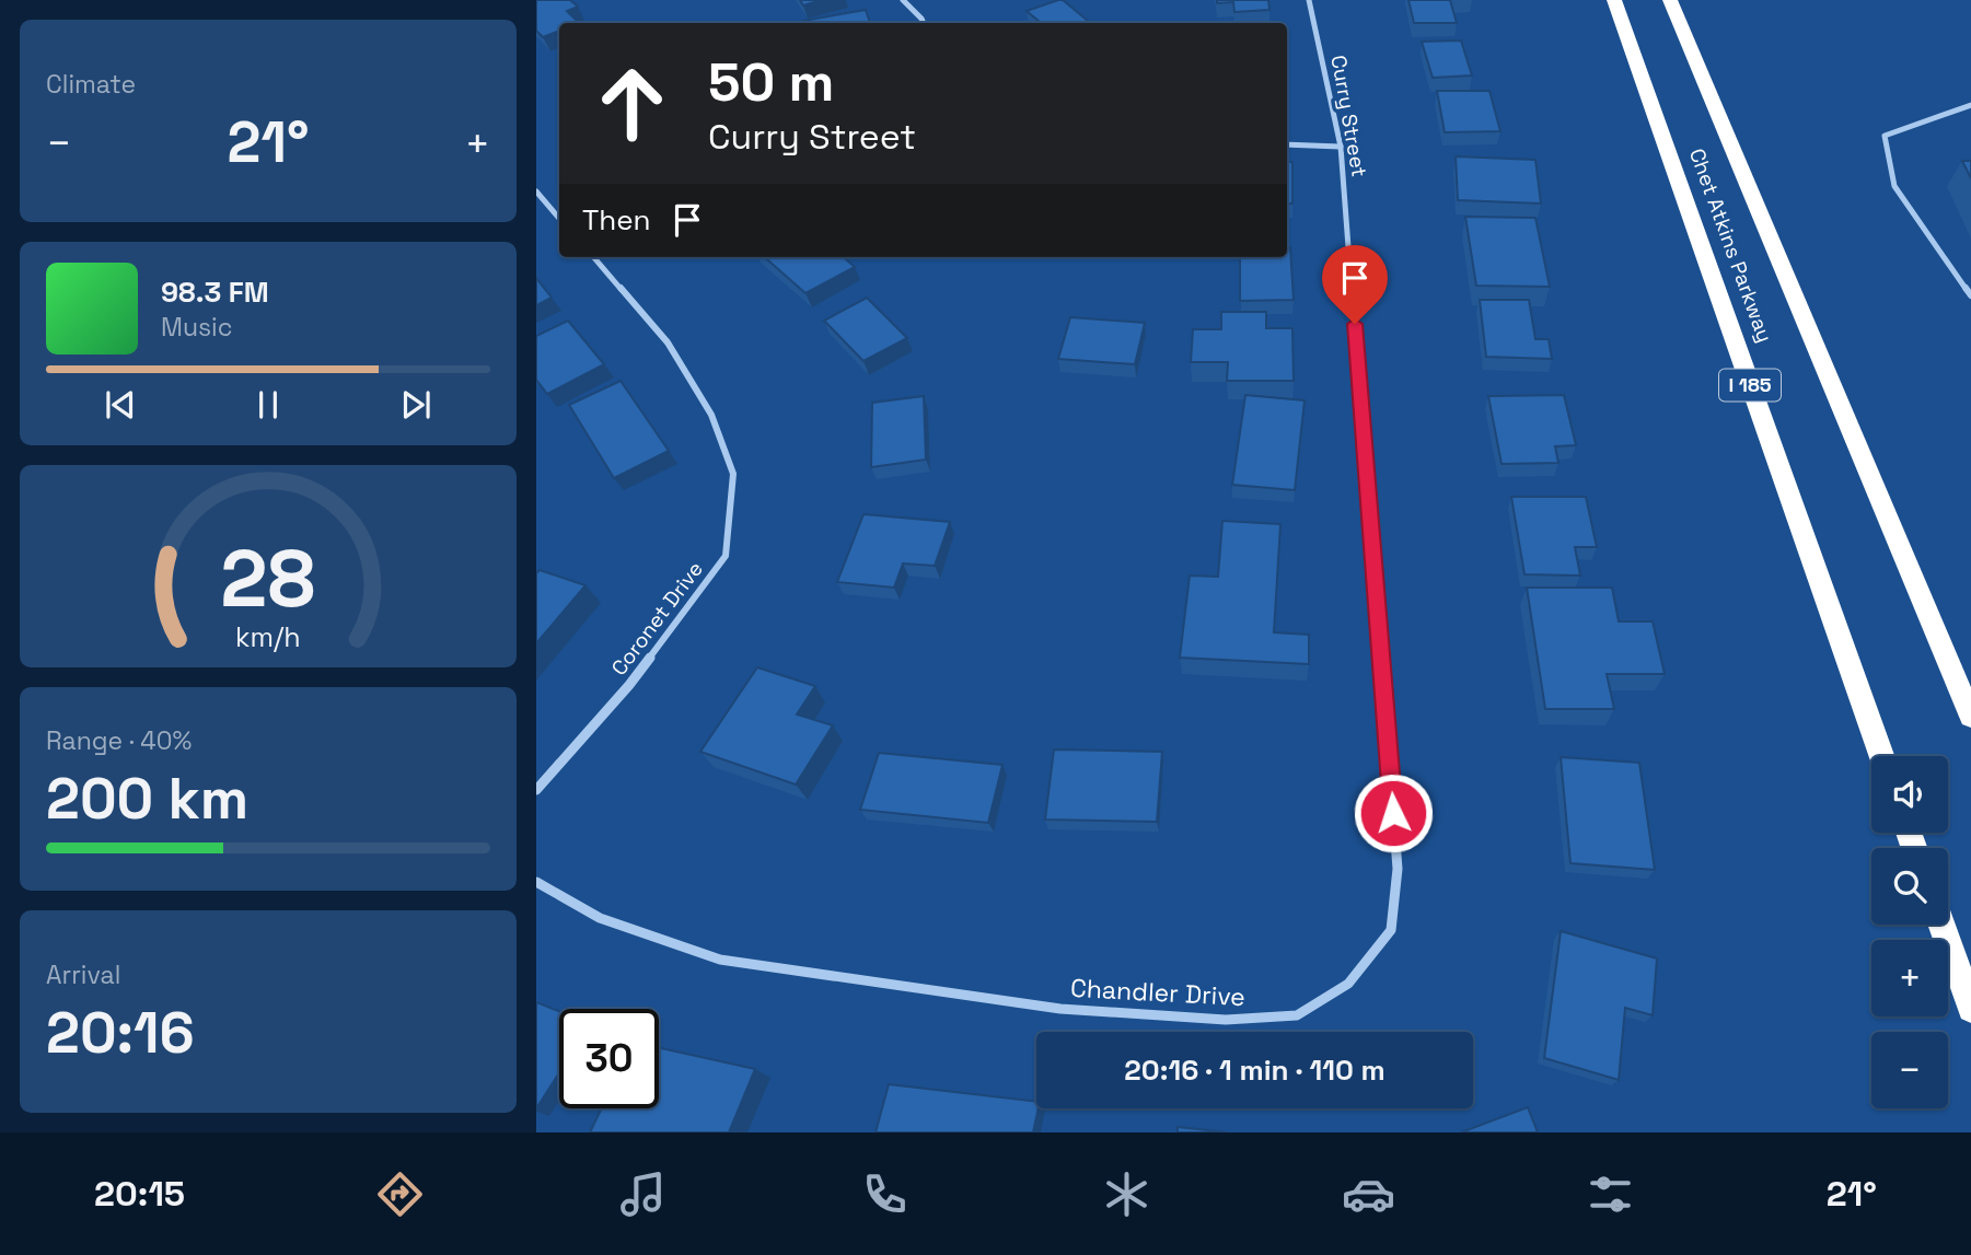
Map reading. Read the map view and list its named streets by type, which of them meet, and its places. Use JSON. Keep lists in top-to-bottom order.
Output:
{
  "streets": {
    "highway": ["Chet Atkins Parkway", "I 185"],
    "street": ["Curry Street", "Coronet Drive", "Chandler Drive"]
  },
  "crossings": [
    ["Curry Street", "Chandler Drive"]
  ],
  "page": {
    "tile": [
      "Climate",
      ["Range · 40%", "200 km"],
      ["Arrival", "20:16"]
    ],
    "turn": ["50 m", "Curry Street"],
    "heat": ["−", "21°", "+"],
    "then": "Then",
    "song": ["98.3 FM", "Music"],
    "map_buttons": ["+", "−"],
    "limit": "30",
    "trip": "20:16 · 1 min · 110 m",
    "tabs": ["20:15", "21°"],
    "gauge": ["28", "km/h"]
  }
}
